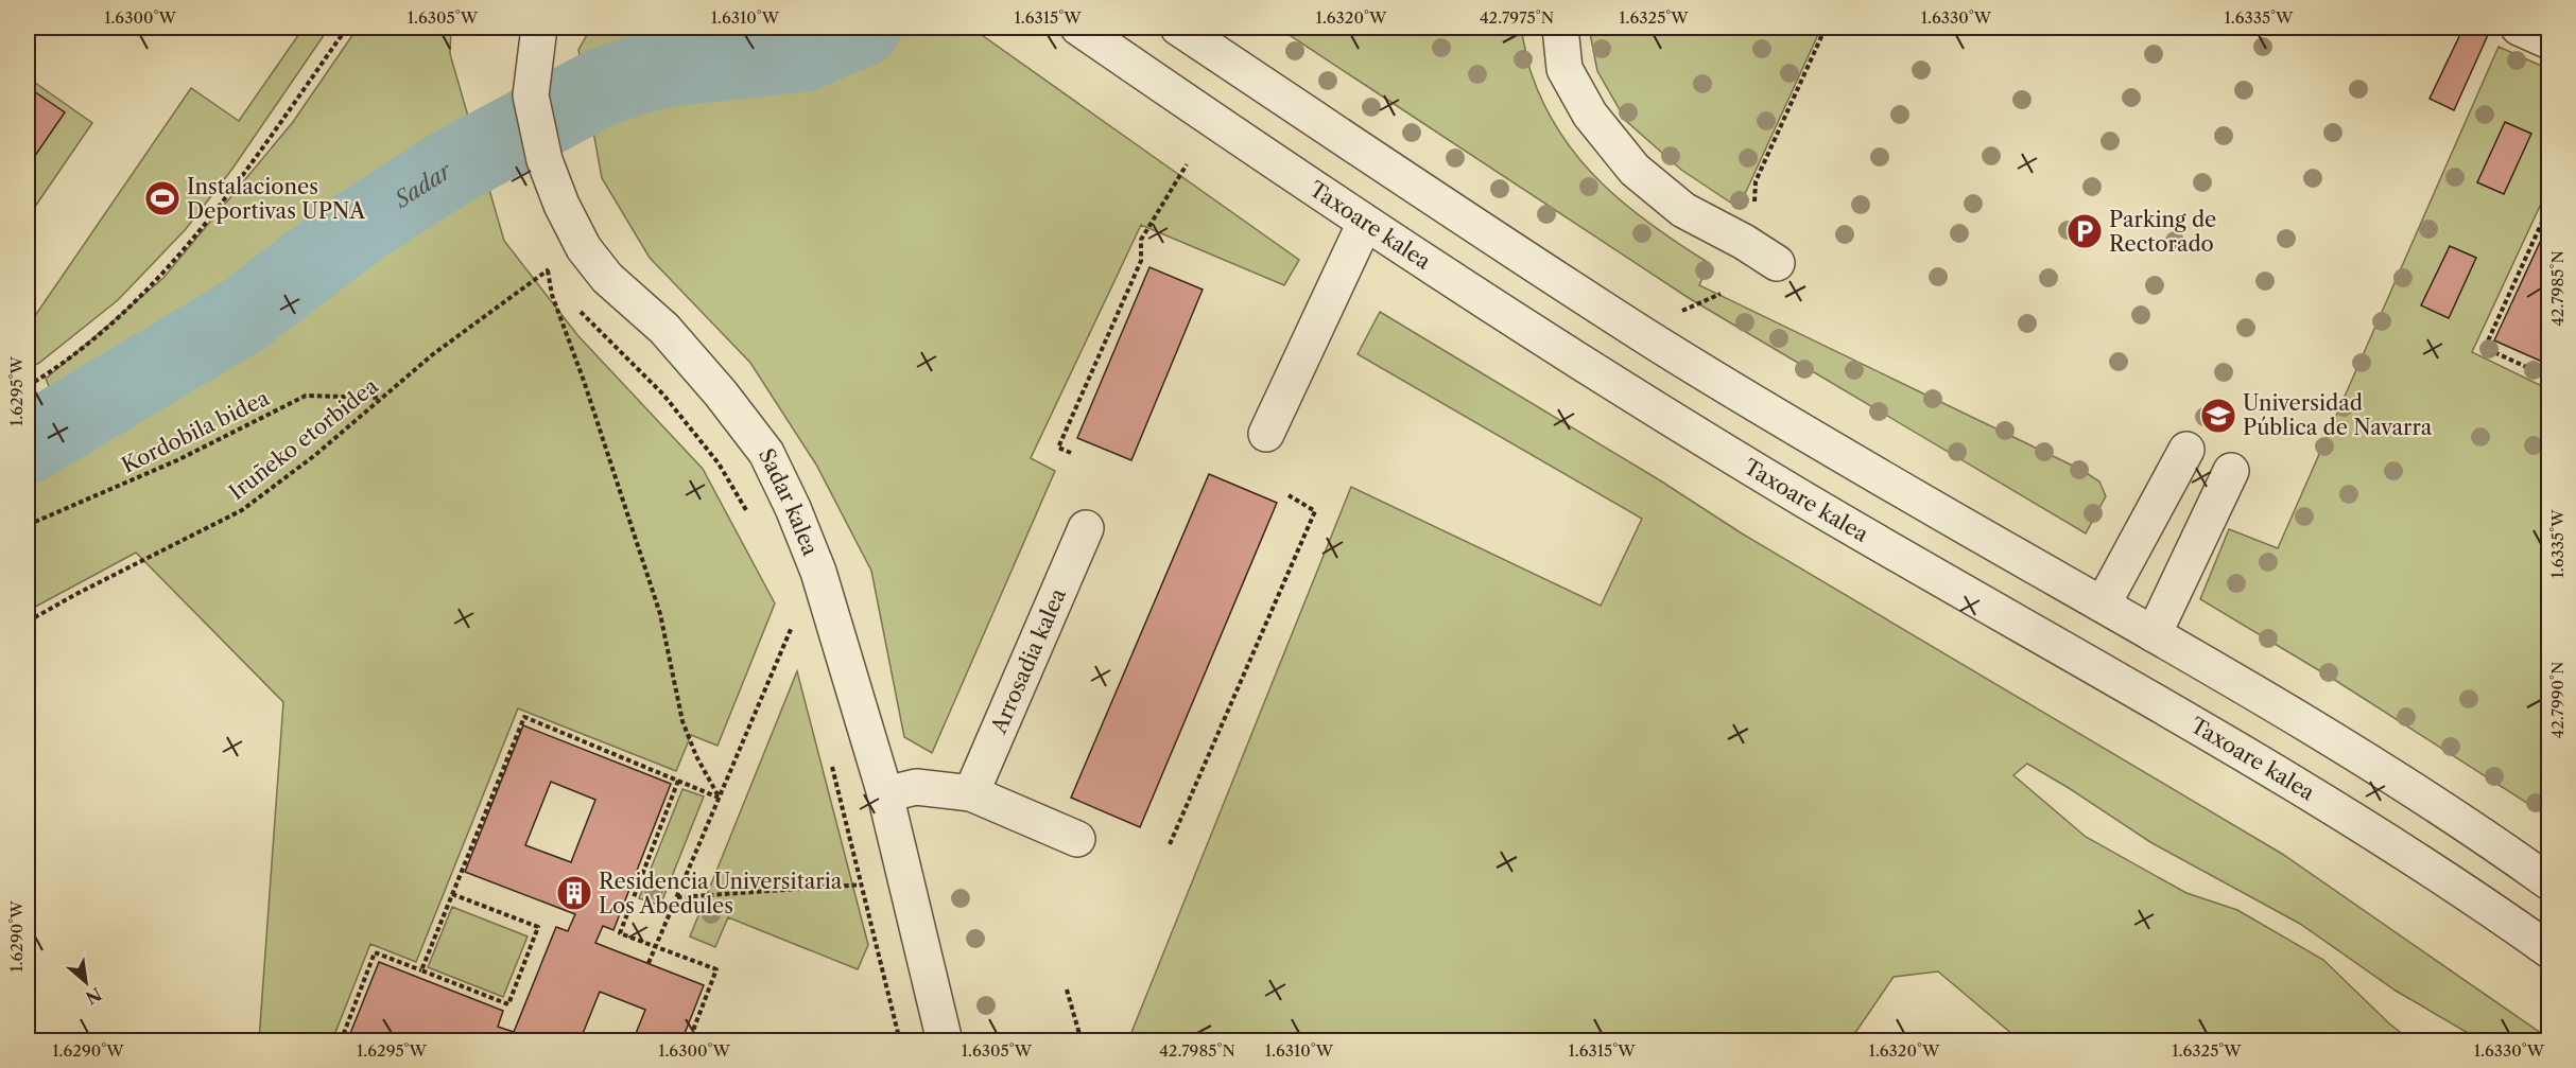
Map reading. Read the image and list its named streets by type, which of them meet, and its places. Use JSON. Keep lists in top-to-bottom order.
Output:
{
  "streets": {
    "street": ["Taxoare kalea", "Sadar kalea", "Arrosadia kalea"],
    "path": ["Kordobila bidea", "Iruñeko etorbidea"]
  },
  "crossings": [
    ["Kordobila bidea", "Iruñeko etorbidea"]
  ],
  "water": ["Sadar"],
  "places": {
    "sports": ["Instalaciones Deportivas UPNA"],
    "parking": ["Parking de Rectorado"],
    "school or university": ["Universidad Pública de Navarra"],
    "building": ["Residencia Universitaria Los Abedules"]
  },
  "north": "bottom right",
  "coordinates": [
    "1.6300°W",
    "1.6305°W",
    "1.6310°W",
    "1.6315°W",
    "1.6320°W",
    "42.7975°N",
    "1.6325°W",
    "1.6330°W",
    "1.6335°W",
    "42.7985°N",
    "1.6295°W",
    "42.7990°N",
    "1.6290°W"
  ]
}
